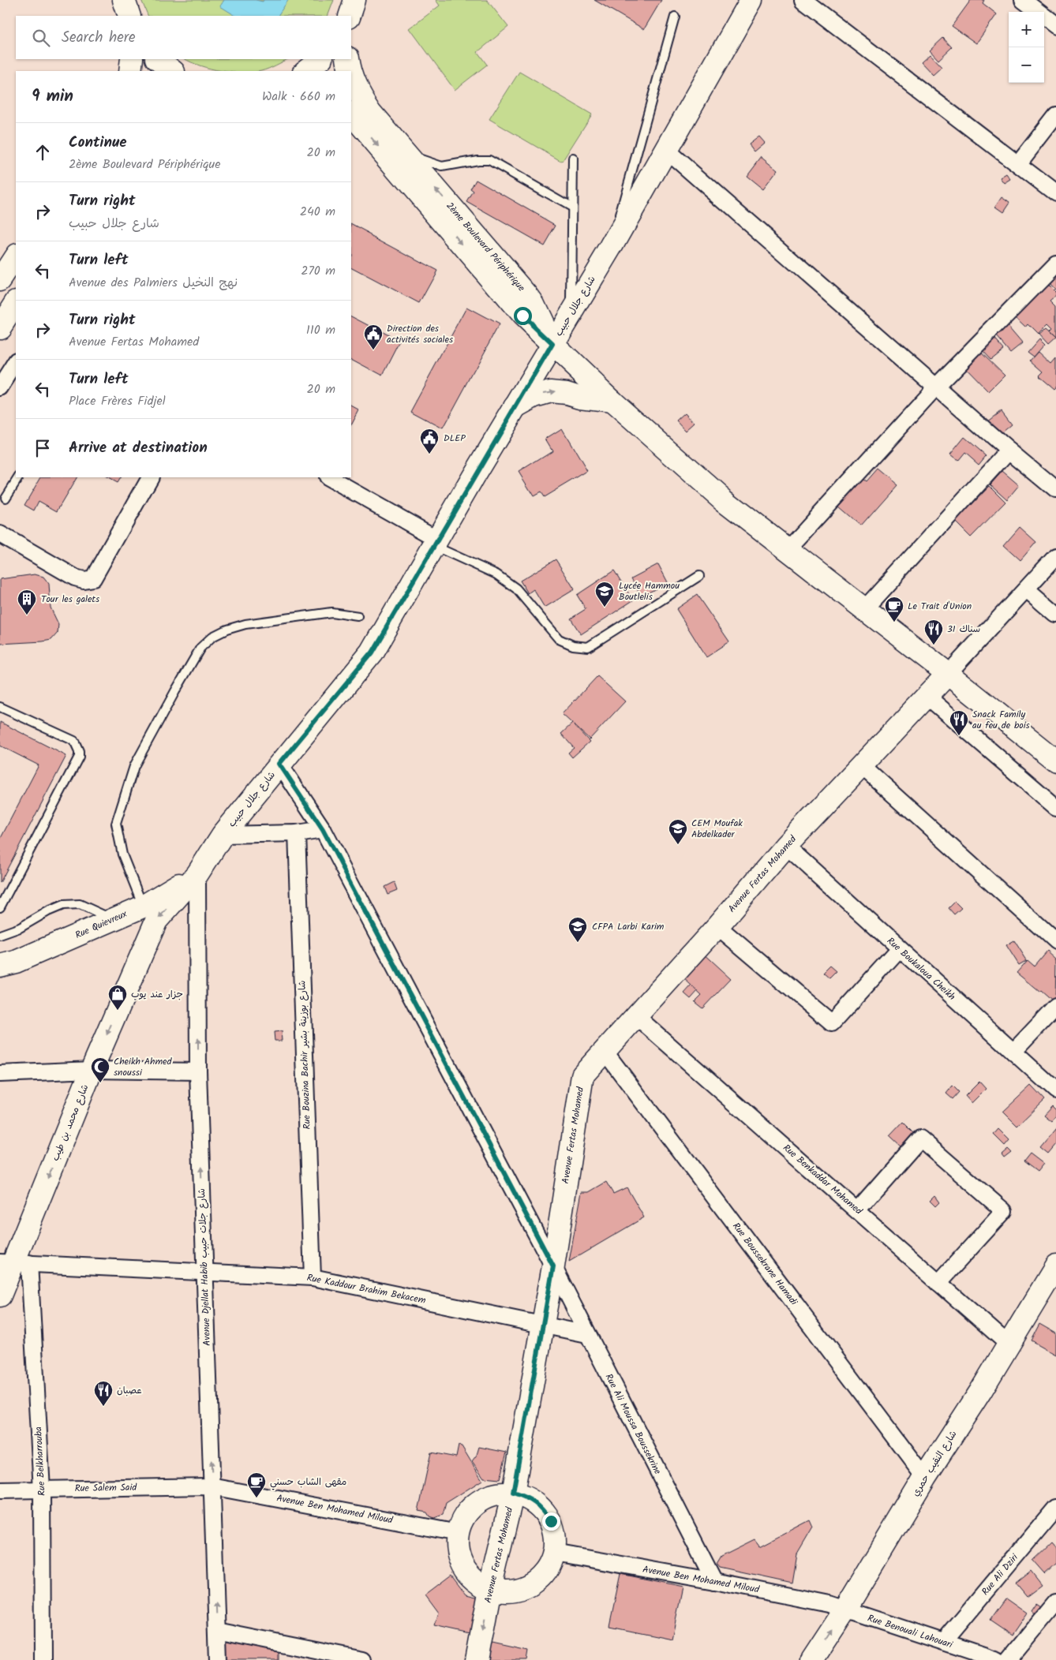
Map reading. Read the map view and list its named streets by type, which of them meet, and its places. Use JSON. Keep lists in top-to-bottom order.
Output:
{
  "streets": {
    "street": [
      "2ème Boulevard Périphérique",
      "شارع جلال حبيب",
      "Avenue Fertas Mohamed",
      "Rue Quievreux",
      "Rue Boukaloua Cheikh",
      "Rue Bouzina Bachir شارع بوزينة بشير",
      "شارع محمد بن طيب",
      "Rue Benkaddar Mohamed",
      "Rue Boussekrane Hamadi",
      "Avenue Djellat Habib شارع جلات حبيب",
      "Rue Kaddour Brahim Bekacem",
      "Rue Ali Moussa Boussekrine",
      "Rue Belkharrouba",
      "شارع النقيب حمري",
      "Rue Salem Said",
      "Avenue Ben Mohamed Miloud",
      "Rue Ali Dziri",
      "Rue Benouali Lahouari"
    ]
  },
  "crossings": [
    ["2ème Boulevard Périphérique", "شارع جلال حبيب"],
    ["شارع جلال حبيب", "Rue Quievreux"],
    ["شارع جلال حبيب", "شارع محمد بن طيب"],
    ["شارع جلال حبيب", "Avenue Djellat Habib شارع جلات حبيب"],
    ["شارع جلال حبيب", "Rue Ali Moussa Boussekrine"],
    ["Avenue Fertas Mohamed", "Rue Boukaloua Cheikh"],
    ["Avenue Fertas Mohamed", "Rue Benkaddar Mohamed"],
    ["Avenue Fertas Mohamed", "Rue Boussekrane Hamadi"],
    ["Avenue Fertas Mohamed", "Rue Kaddour Brahim Bekacem"],
    ["Avenue Fertas Mohamed", "Rue Ali Moussa Boussekrine"],
    ["Rue Quievreux", "شارع محمد بن طيب"],
    ["Rue Quievreux", "Avenue Djellat Habib شارع جلات حبيب"],
    ["Rue Bouzina Bachir شارع بوزينة بشير", "Rue Kaddour Brahim Bekacem"],
    ["شارع محمد بن طيب", "Avenue Djellat Habib شارع جلات حبيب"],
    ["شارع محمد بن طيب", "Rue Kaddour Brahim Bekacem"],
    ["شارع محمد بن طيب", "Rue Belkharrouba"],
    ["Rue Benkaddar Mohamed", "شارع النقيب حمري"],
    ["Rue Boussekrane Hamadi", "شارع النقيب حمري"],
    ["Avenue Djellat Habib شارع جلات حبيب", "Rue Kaddour Brahim Bekacem"],
    ["Avenue Djellat Habib شارع جلات حبيب", "Rue Salem Said"],
    ["Avenue Djellat Habib شارع جلات حبيب", "Avenue Ben Mohamed Miloud"],
    ["Rue Kaddour Brahim Bekacem", "Rue Ali Moussa Boussekrine"],
    ["Rue Kaddour Brahim Bekacem", "Rue Belkharrouba"],
    ["Rue Ali Moussa Boussekrine", "Avenue Ben Mohamed Miloud"],
    ["Rue Belkharrouba", "Rue Salem Said"],
    ["شارع النقيب حمري", "Avenue Ben Mohamed Miloud"],
    ["شارع النقيب حمري", "Rue Benouali Lahouari"],
    ["Rue Salem Said", "Avenue Ben Mohamed Miloud"],
    ["Avenue Ben Mohamed Miloud", "Rue Benouali Lahouari"],
    ["Rue Ali Dziri", "Rue Benouali Lahouari"]
  ],
  "one_way": ["شارع محمد بن طيب", "Avenue Djellat Habib شارع جلات حبيب"],
  "places": {
    "public building": ["Direction des activités sociales", "DLEP"],
    "school or university": ["Lycée Hammou Boutlelis", "CEM Moufak Abdelkader", "CFPA Larbi Karim"],
    "building": ["Tour les galets"],
    "cafe": ["Le Trait d'Union", "مقهى الشاب حسني"],
    "restaurant": ["سناك 31", "Snack Family au feu de bois", "عصبان"],
    "shop": ["جزار عند يوب"],
    "mosque": ["Cheikh Ahmed snoussi"]
  },
  "page": {
    "map_buttons": ["+", "−"],
    "search": "Search here",
    "heading": ["9 min", "Walk · 660 m"],
    "list": [
      ["Continue", "2ème Boulevard Périphérique", "20 m"],
      ["Turn right", "شارع جلال حبيب", "240 m"],
      ["Turn left", "Avenue des Palmiers نهج النخيل", "270 m"],
      ["Turn right", "Avenue Fertas Mohamed", "110 m"],
      ["Turn left", "Place Frères Fidjel", "20 m"],
      "Arrive at destination"
    ]
  }
}
